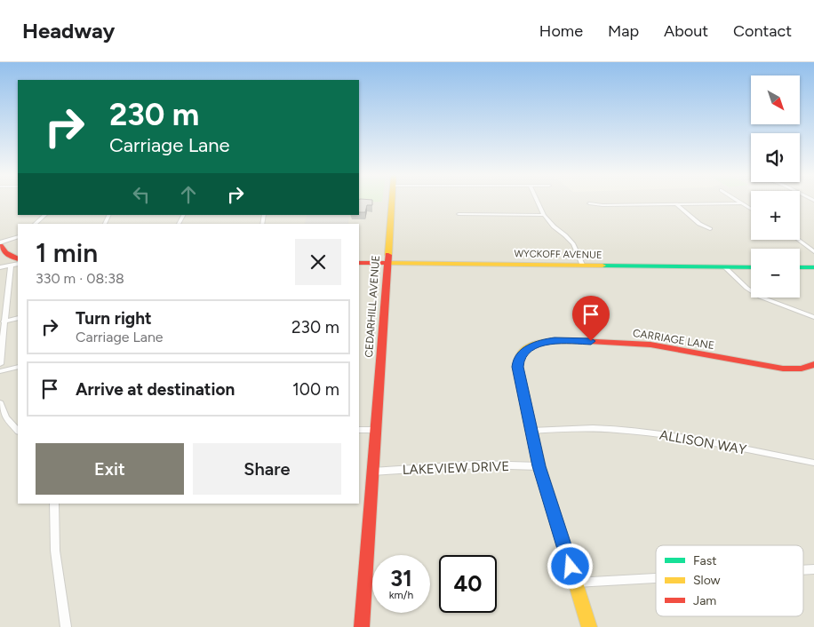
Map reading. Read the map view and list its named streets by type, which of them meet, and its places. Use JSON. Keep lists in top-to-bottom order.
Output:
{
  "streets": {
    "street": [
      "WYCKOFF AVENUE",
      "CEDARHILL AVENUE",
      "CARRIAGE LANE",
      "ALLISON WAY",
      "LAKEVIEW DRIVE"
    ]
  },
  "crossings": [
    ["WYCKOFF AVENUE", "CEDARHILL AVENUE"],
    ["CEDARHILL AVENUE", "LAKEVIEW DRIVE"],
    ["CARRIAGE LANE", "ALLISON WAY"],
    ["CARRIAGE LANE", "LAKEVIEW DRIVE"]
  ],
  "legend": ["Fast", "Slow", "Jam"],
  "north": "bottom right",
  "page": {
    "header": "Headway",
    "nav": [
      "Home",
      "Map",
      "About",
      "Contact"
    ],
    "map_buttons": ["+", "−"],
    "turn": ["230 m", "Carriage Lane"],
    "heading": ["1 min", "330 m · 08:38"],
    "list": [
      {
        "name": "Turn right",
        "note": "Carriage Lane",
        "value": "230 m"
      },
      {
        "name": "Arrive at destination",
        "value": "100 m"
      }
    ],
    "buttons": ["Exit", "Share"],
    "speed": "31 km/h",
    "limit": "40"
  }
}
